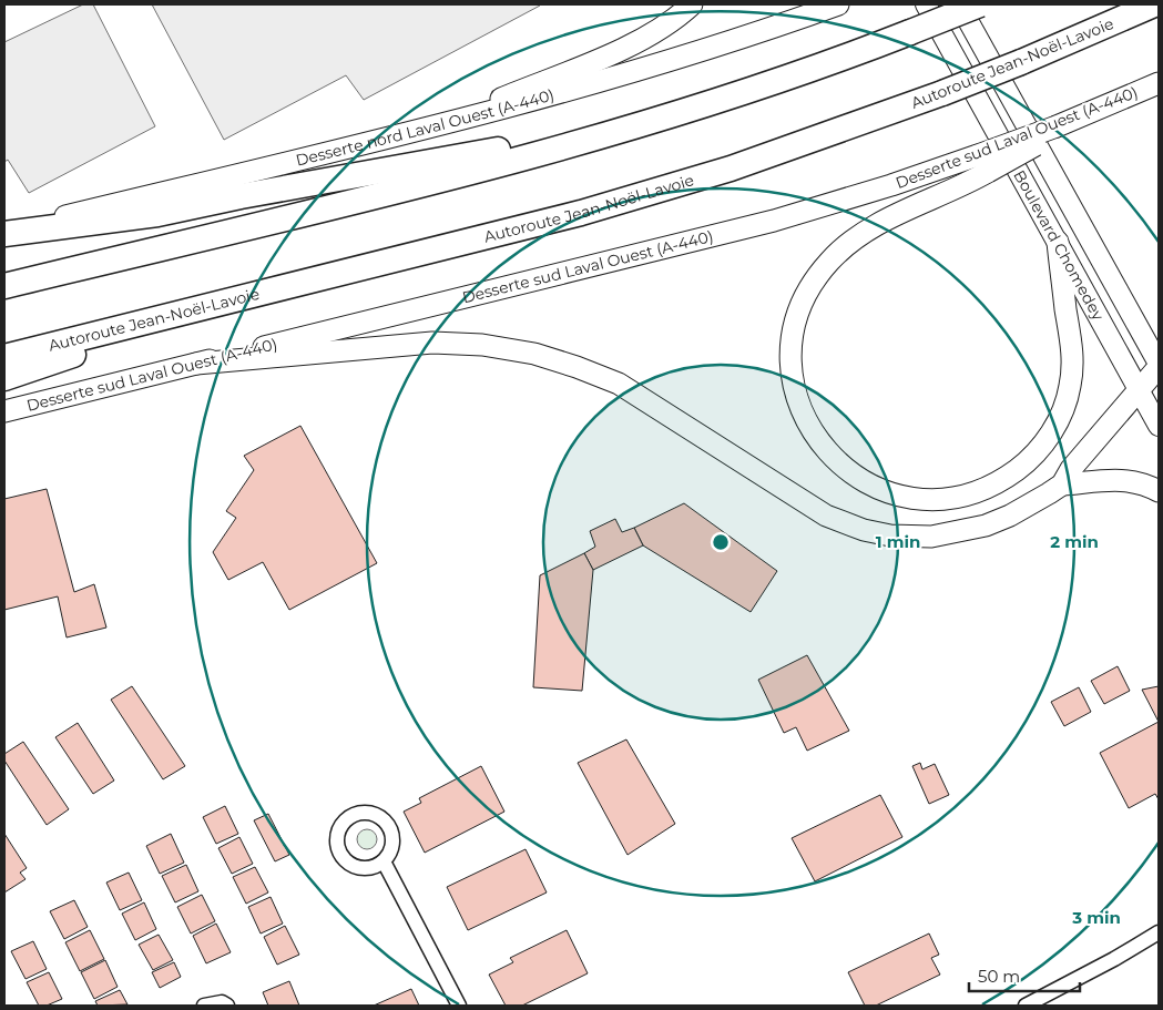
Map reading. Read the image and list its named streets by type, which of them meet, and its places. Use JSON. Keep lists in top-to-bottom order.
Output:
{
  "streets": {
    "highway": ["Autoroute Jean-Noël-Lavoie"],
    "main road": ["Desserte nord Laval Ouest (A-440)", "Desserte sud Laval Ouest (A-440)"],
    "street": ["Boulevard Chomedey"]
  },
  "scale_bar": "50 m",
  "rings": ["1 min", "2 min", "3 min"]
}
